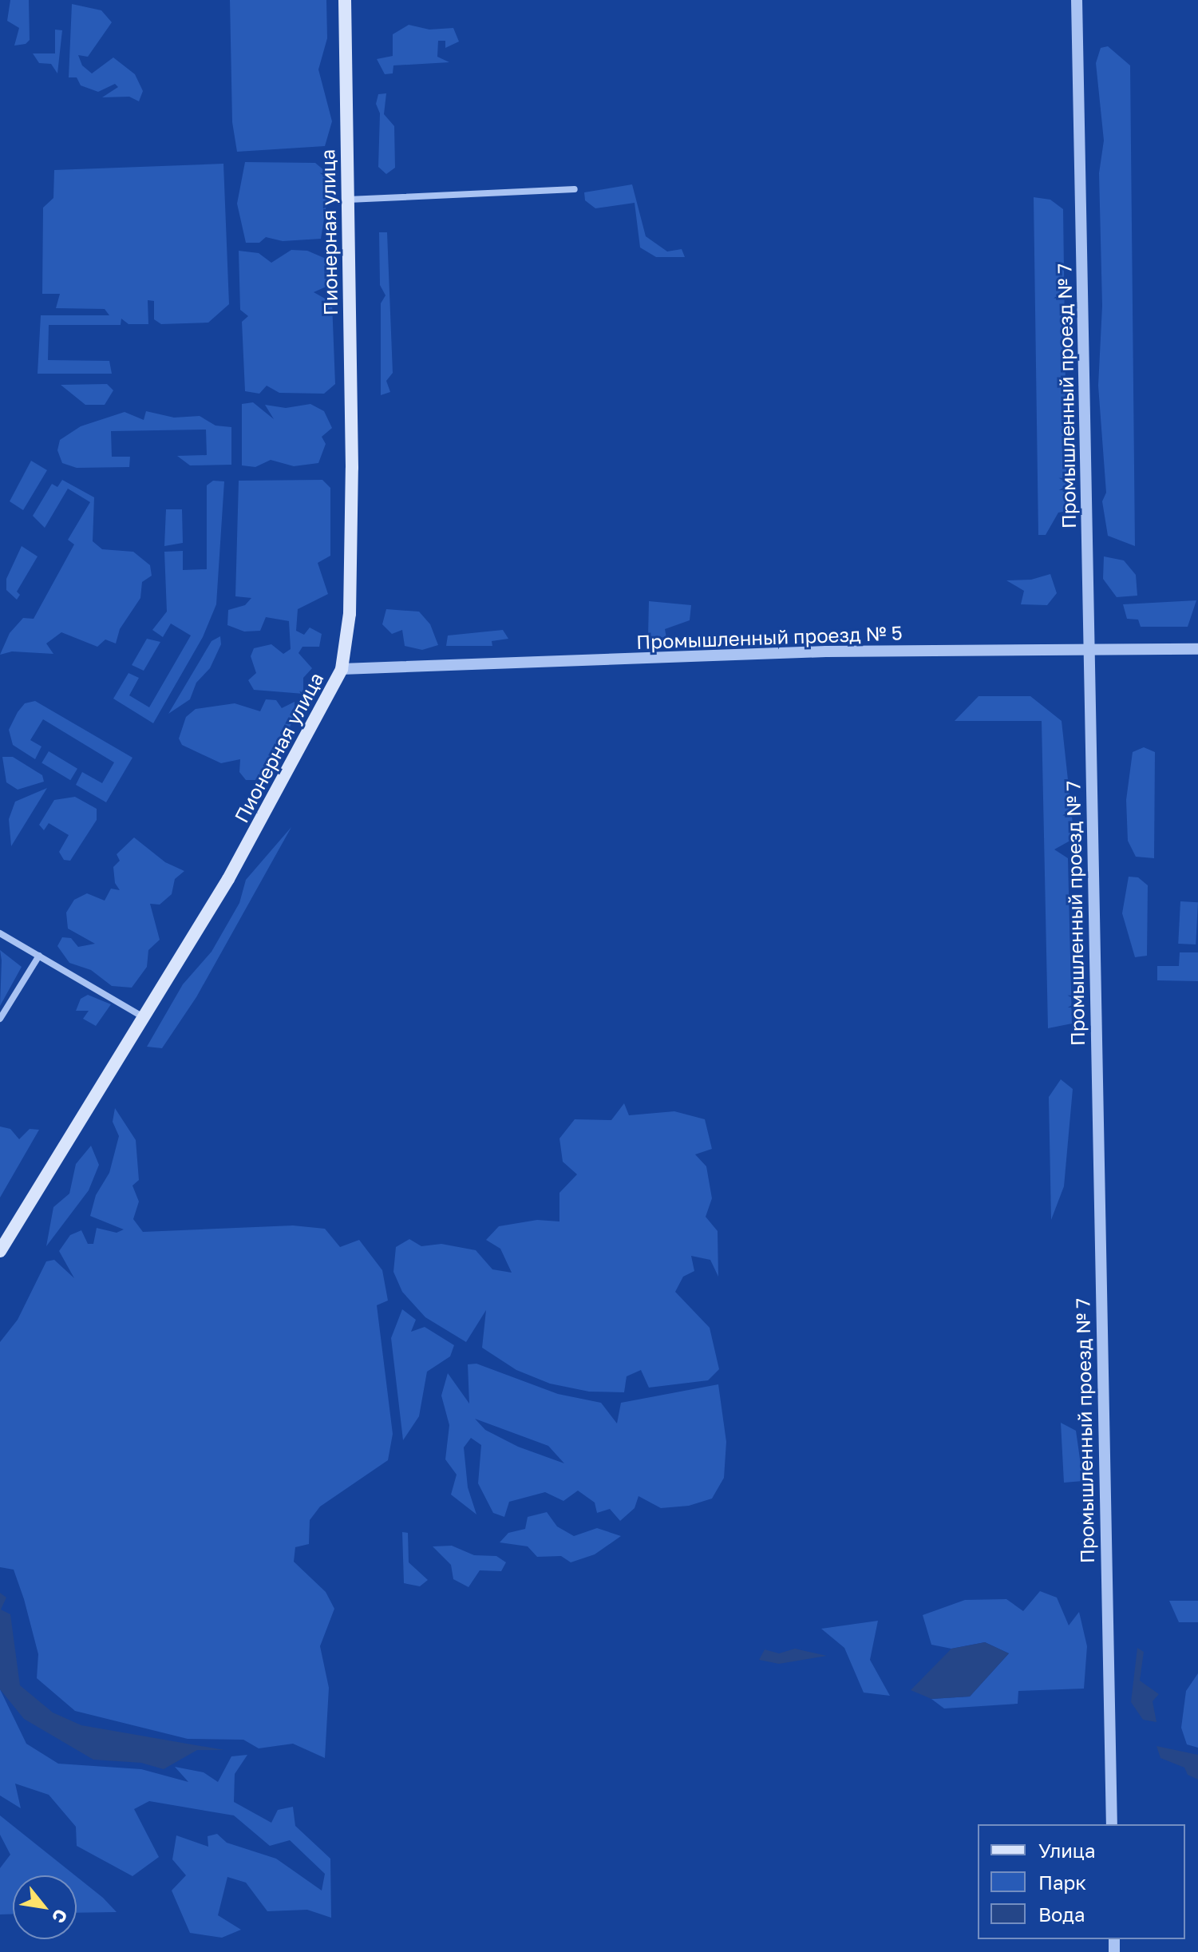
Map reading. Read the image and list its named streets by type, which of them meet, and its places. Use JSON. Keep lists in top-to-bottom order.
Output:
{
  "streets": {
    "main road": ["Пионерная улица"],
    "street": ["Промышленный проезд № 7", "Промышленный проезд № 5"]
  },
  "crossings": [
    ["Пионерная улица", "Промышленный проезд № 5"],
    ["Промышленный проезд № 7", "Промышленный проезд № 5"]
  ],
  "legend": ["Улица", "Парк", "Вода"],
  "north": "bottom right"
}
